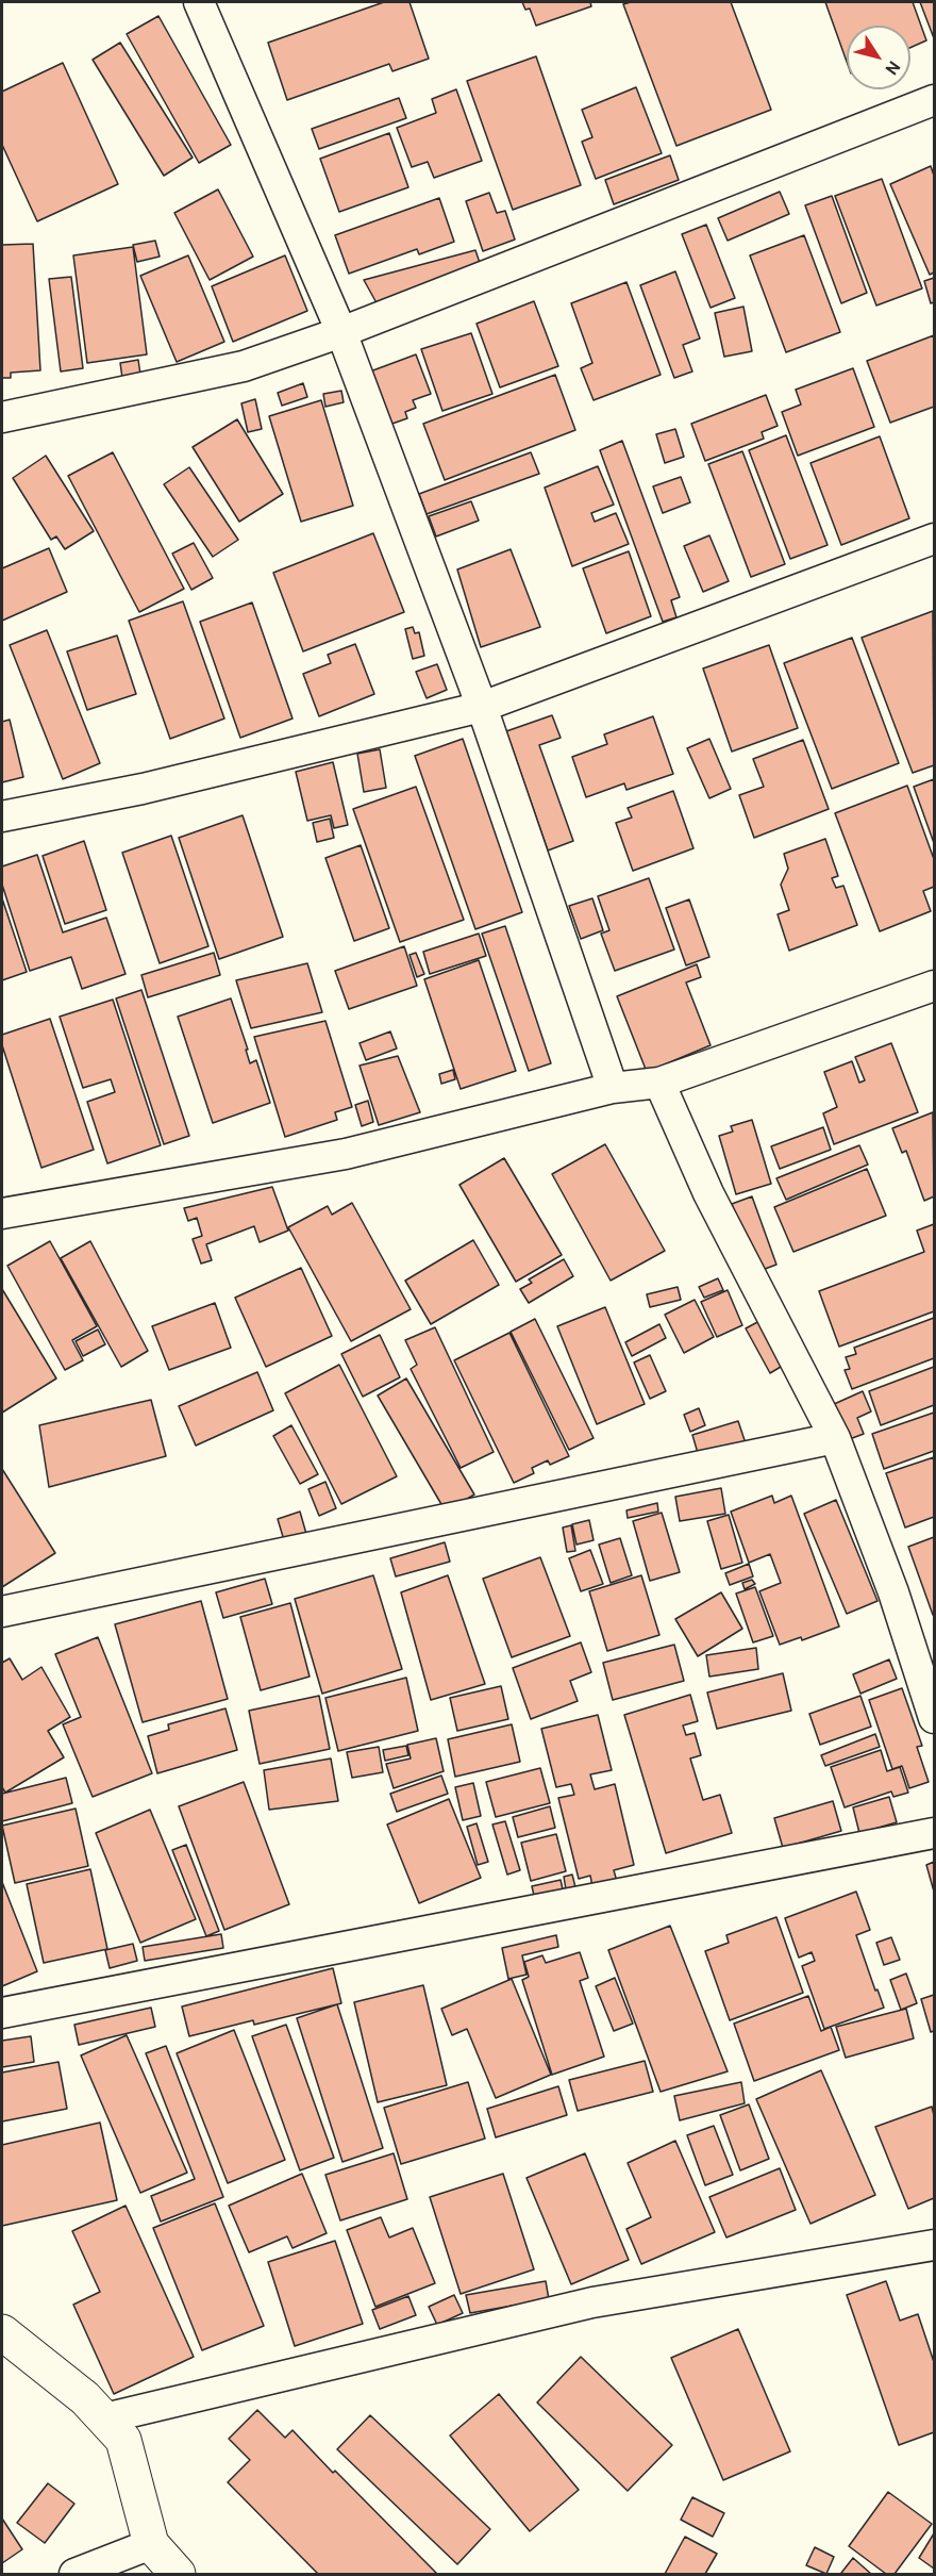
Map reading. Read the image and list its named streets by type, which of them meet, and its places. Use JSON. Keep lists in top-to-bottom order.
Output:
{
  "north": "bottom right"
}
